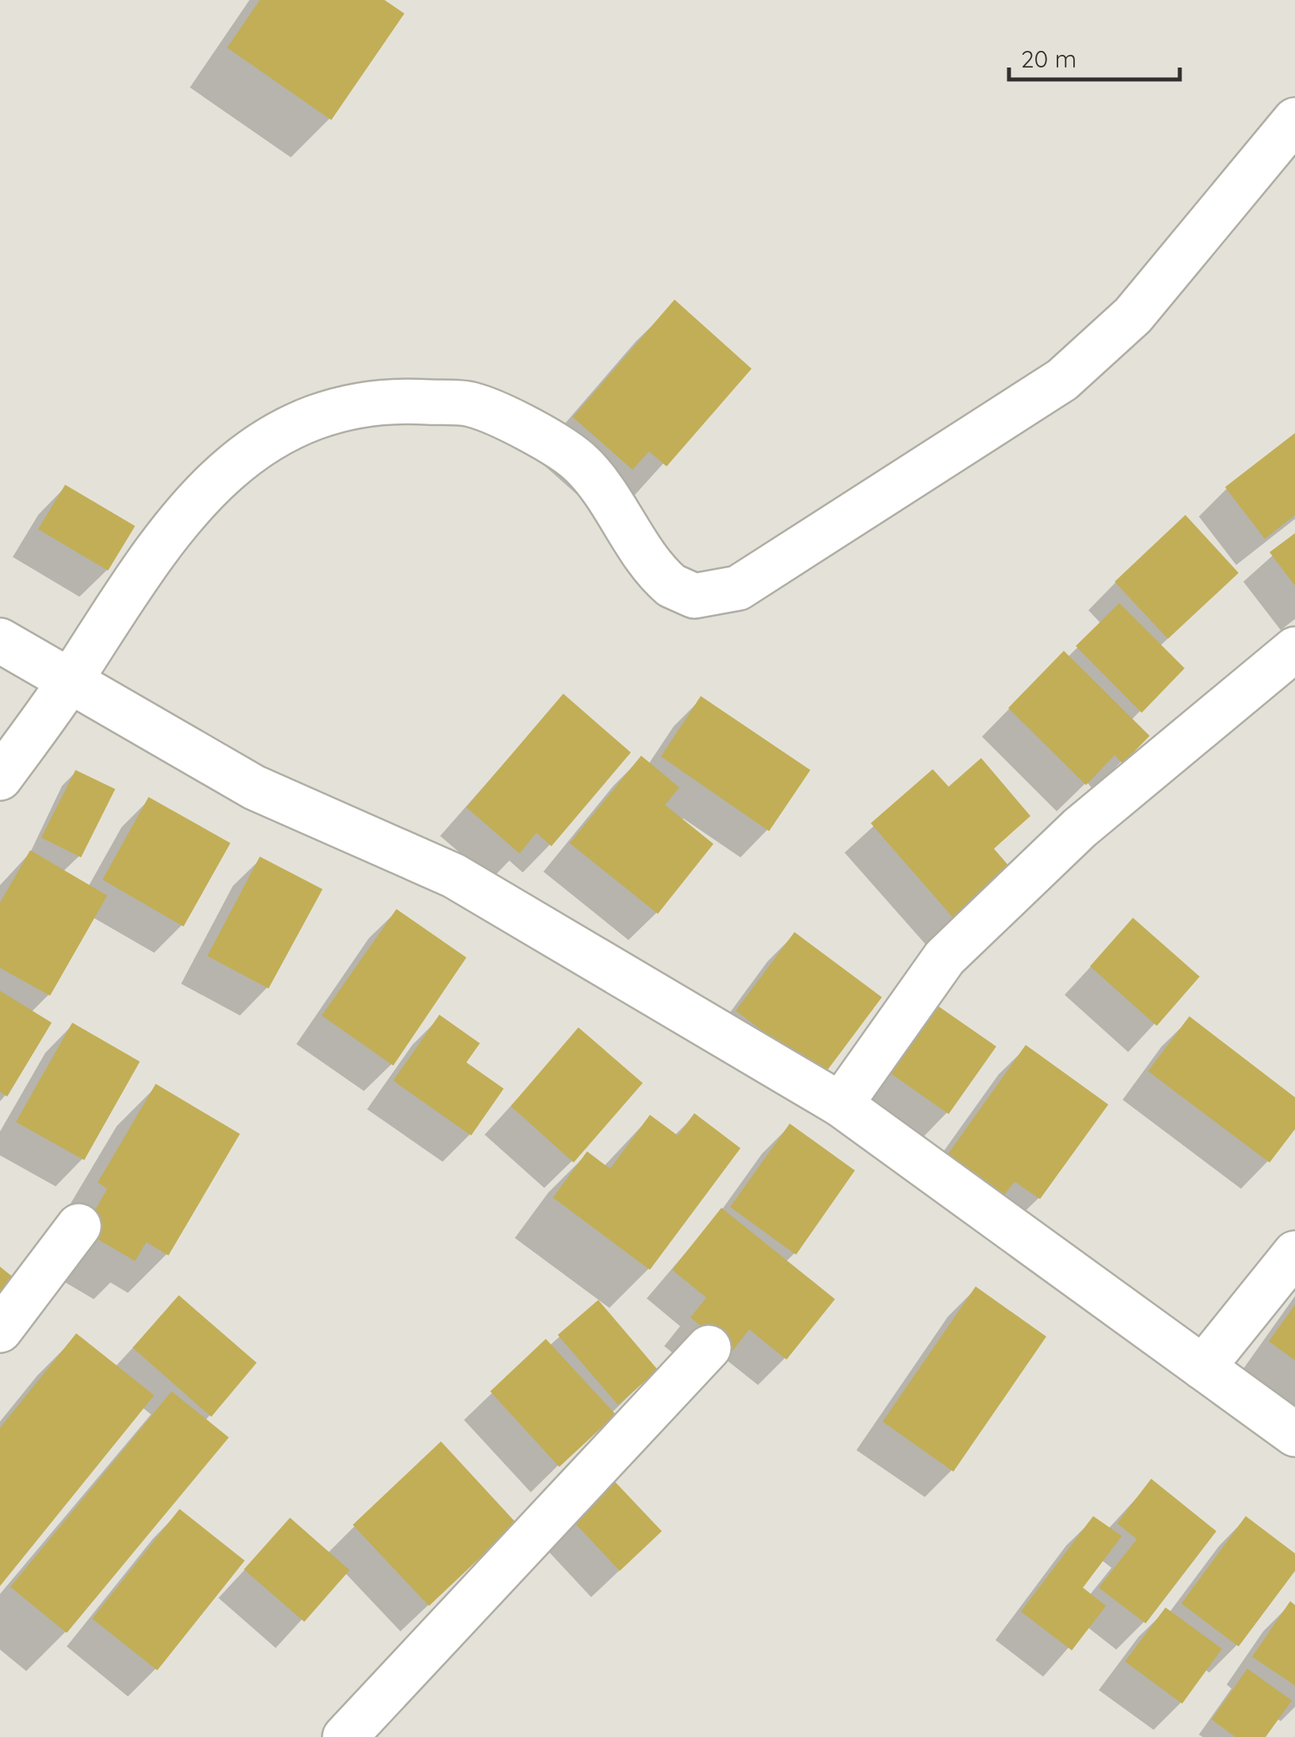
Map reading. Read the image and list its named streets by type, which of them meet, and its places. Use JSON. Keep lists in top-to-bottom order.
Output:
{
  "scale_bar": "20 m"
}
